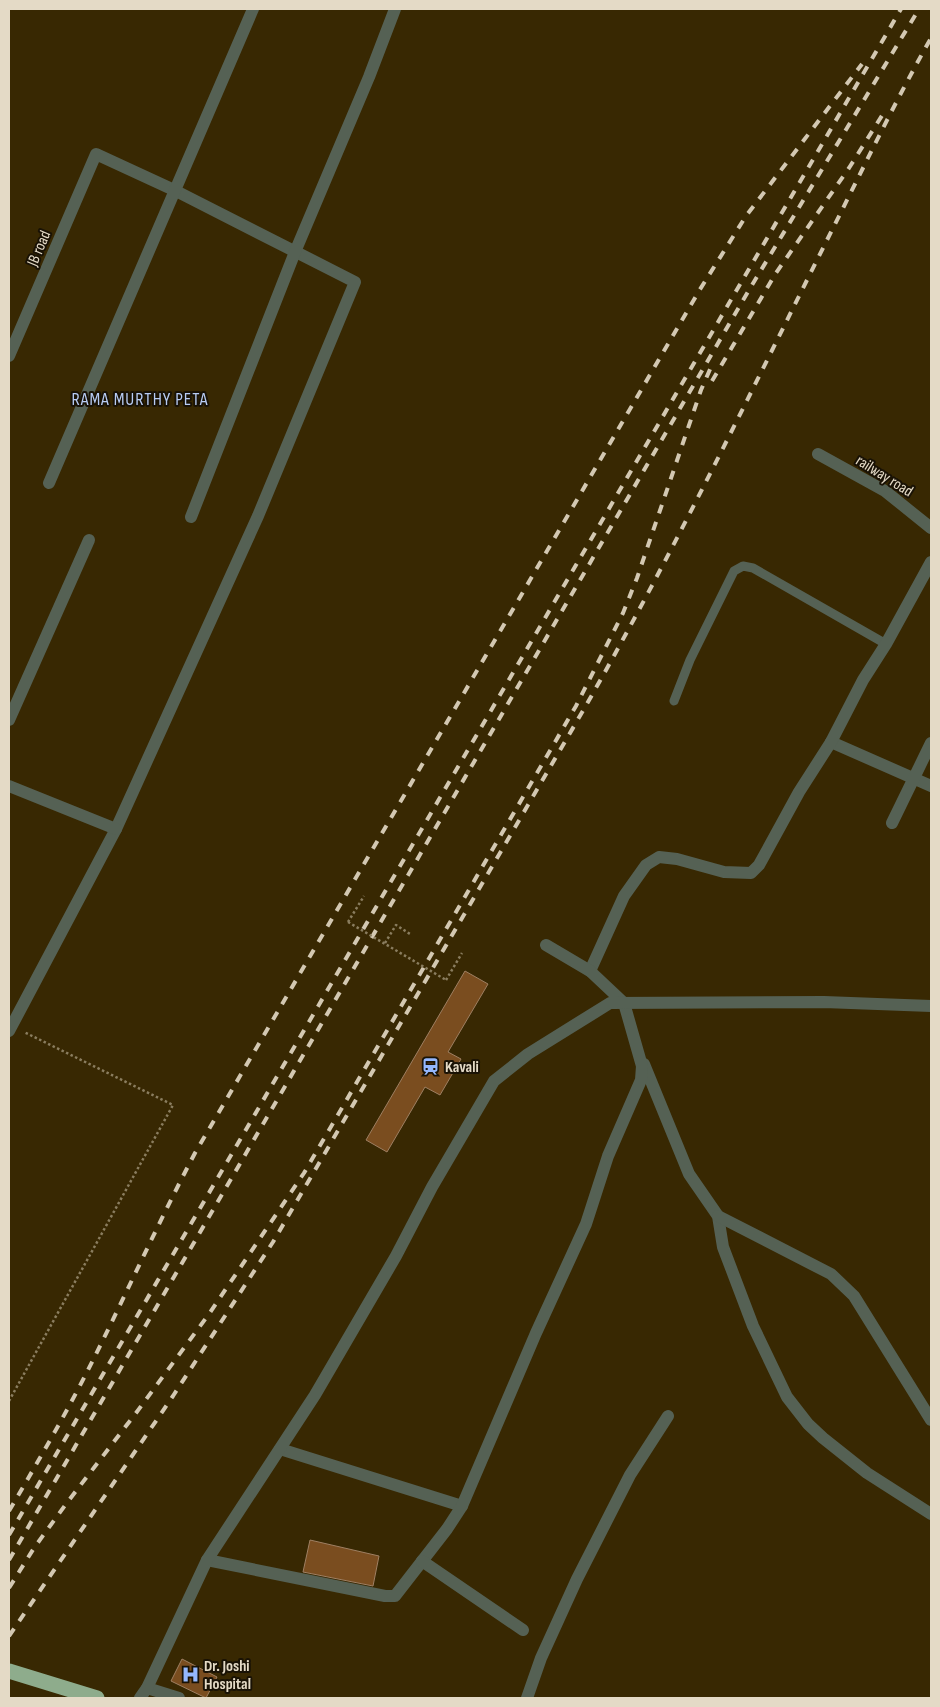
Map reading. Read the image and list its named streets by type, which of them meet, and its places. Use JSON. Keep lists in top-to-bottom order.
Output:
{
  "streets": {
    "street": ["JB road", "railway road"]
  },
  "districts": ["RAMA MURTHY PETA"],
  "places": {
    "station": ["Kavali"],
    "hospital": ["Dr. Joshi Hospital"]
  }
}
